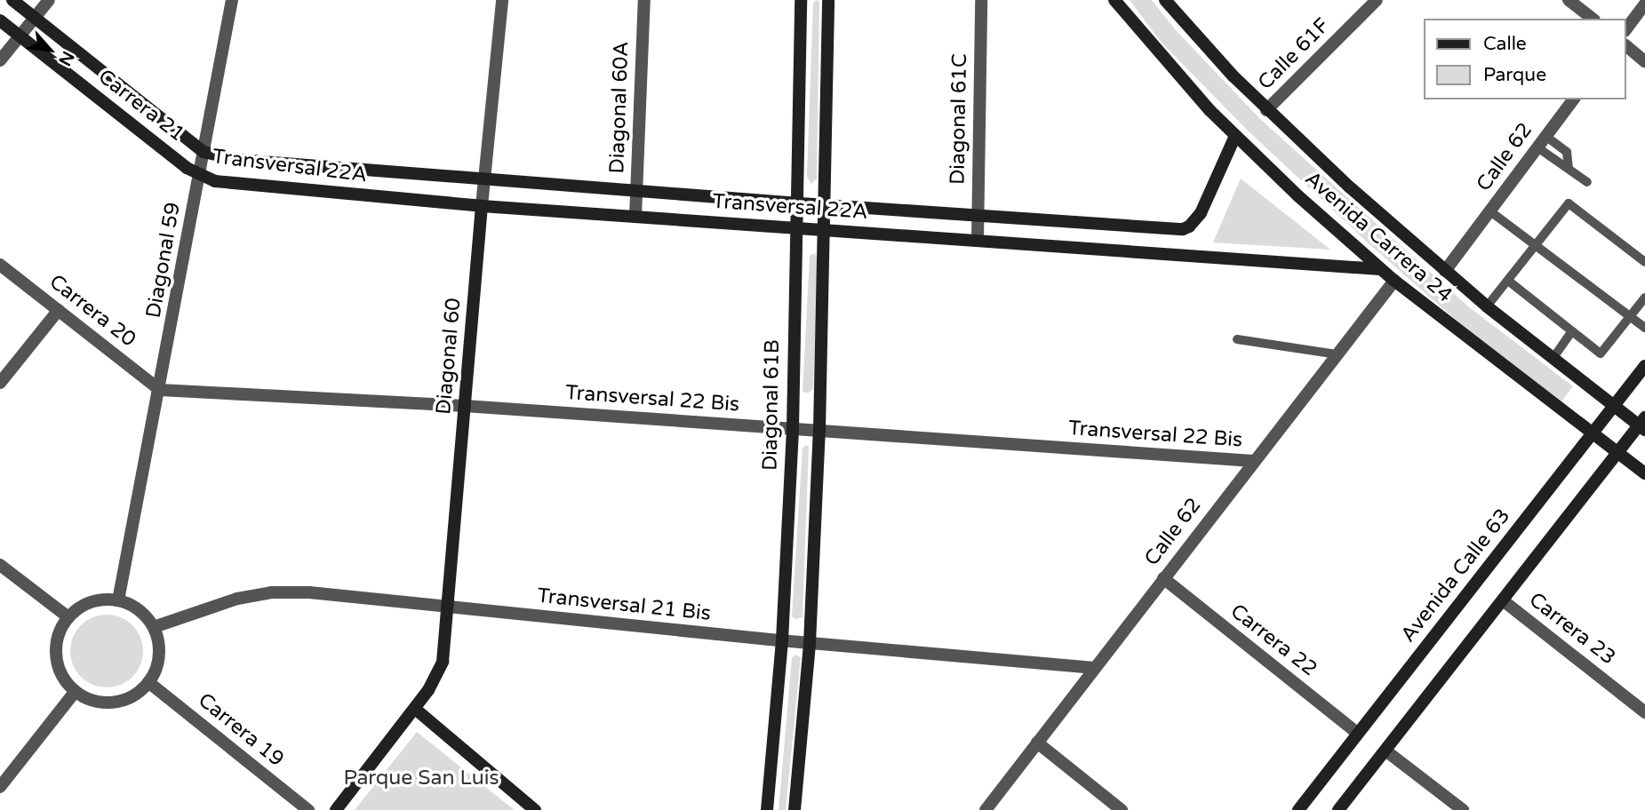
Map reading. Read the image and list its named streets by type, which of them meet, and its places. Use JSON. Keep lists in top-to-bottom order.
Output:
{
  "streets": {
    "street": [
      "Calle 61F",
      "Carrera 21",
      "Diagonal 60A",
      "Diagonal 61C",
      "Calle 62",
      "Transversal 22A",
      "Avenida Carrera 24",
      "Diagonal 59",
      "Carrera 20",
      "Diagonal 60",
      "Transversal 22 Bis",
      "Diagonal 61B",
      "Avenida Calle 63",
      "Transversal 21 Bis",
      "Carrera 23",
      "Carrera 22",
      "Carrera 19"
    ]
  },
  "crossings": [
    ["Calle 61F", "Avenida Carrera 24"],
    ["Carrera 21", "Transversal 22A"],
    ["Carrera 21", "Diagonal 59"],
    ["Diagonal 60A", "Transversal 22A"],
    ["Diagonal 61C", "Transversal 22A"],
    ["Calle 62", "Avenida Carrera 24"],
    ["Calle 62", "Transversal 22 Bis"],
    ["Calle 62", "Transversal 21 Bis"],
    ["Calle 62", "Carrera 22"],
    ["Transversal 22A", "Avenida Carrera 24"],
    ["Transversal 22A", "Diagonal 59"],
    ["Transversal 22A", "Diagonal 60"],
    ["Transversal 22A", "Diagonal 61B"],
    ["Avenida Carrera 24", "Avenida Calle 63"],
    ["Diagonal 59", "Carrera 20"],
    ["Diagonal 59", "Transversal 22 Bis"],
    ["Diagonal 59", "Transversal 21 Bis"],
    ["Diagonal 59", "Carrera 19"],
    ["Carrera 20", "Transversal 22 Bis"],
    ["Diagonal 60", "Transversal 22 Bis"],
    ["Diagonal 60", "Transversal 21 Bis"],
    ["Transversal 22 Bis", "Diagonal 61B"],
    ["Diagonal 61B", "Transversal 21 Bis"],
    ["Avenida Calle 63", "Carrera 22"],
    ["Transversal 21 Bis", "Carrera 19"]
  ],
  "parks": ["Parque San Luis"],
  "legend": ["Calle", "Parque"],
  "north": "bottom right"
}
